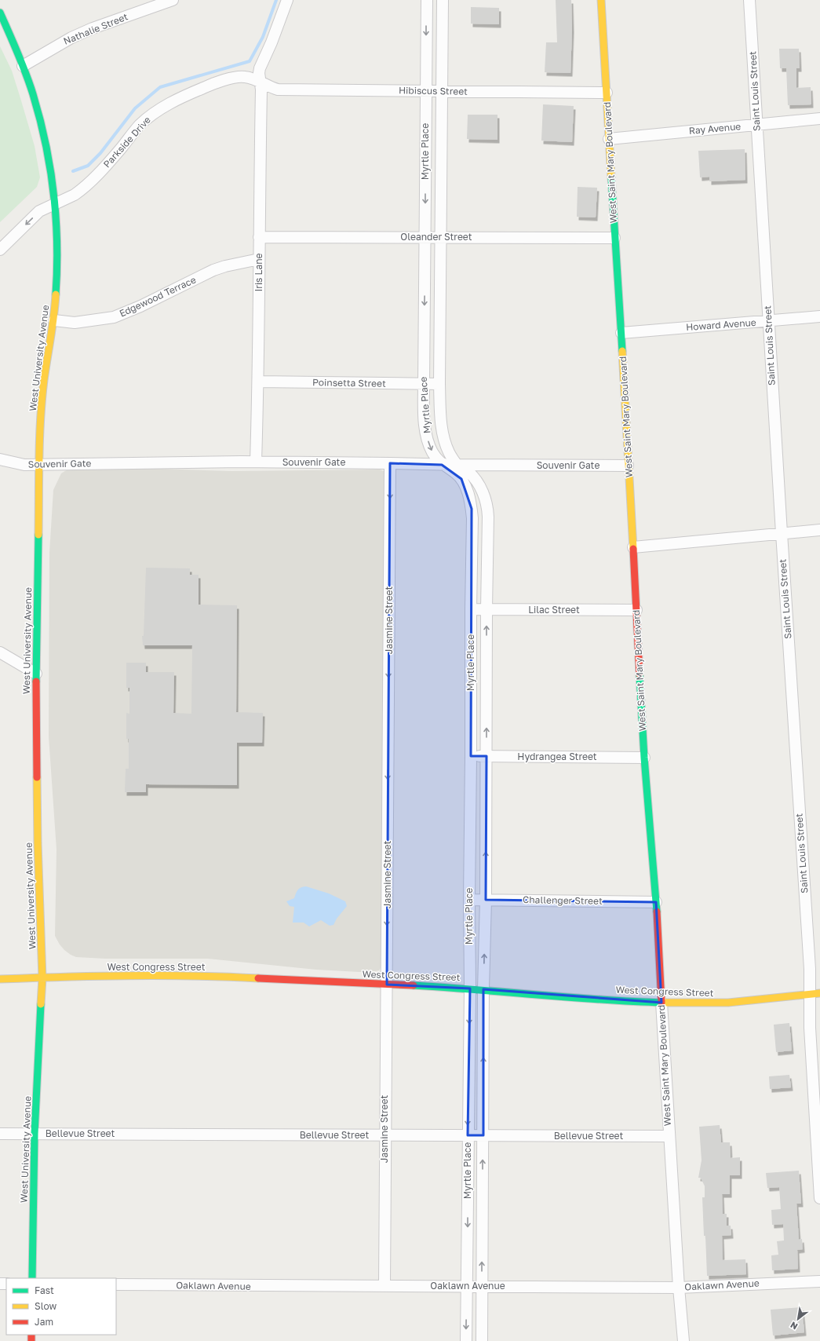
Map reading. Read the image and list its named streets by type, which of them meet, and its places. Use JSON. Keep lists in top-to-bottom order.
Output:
{
  "streets": {
    "main road": ["West Saint Mary Boulevard", "West University Avenue", "West Congress Street"],
    "street": [
      "Nathalie Street",
      "Hibiscus Street",
      "Saint Louis Street",
      "Ray Avenue",
      "Parkside Drive",
      "Myrtle Place",
      "Oleander Street",
      "Iris Lane",
      "Edgewood Terrace",
      "Howard Avenue",
      "Poinsetta Street",
      "Souvenir Gate",
      "Lilac Street",
      "Jasmine Street",
      "Hydrangea Street",
      "Challenger Street",
      "Bellevue Street",
      "Oaklawn Avenue"
    ]
  },
  "crossings": [
    ["Nathalie Street", "West University Avenue"],
    ["Hibiscus Street", "Parkside Drive"],
    ["Hibiscus Street", "Myrtle Place"],
    ["Hibiscus Street", "West Saint Mary Boulevard"],
    ["Hibiscus Street", "Iris Lane"],
    ["Saint Louis Street", "Ray Avenue"],
    ["Saint Louis Street", "Howard Avenue"],
    ["Saint Louis Street", "West Congress Street"],
    ["Ray Avenue", "West Saint Mary Boulevard"],
    ["Parkside Drive", "Iris Lane"],
    ["Parkside Drive", "West University Avenue"],
    ["Myrtle Place", "Oleander Street"],
    ["Myrtle Place", "Poinsetta Street"],
    ["Myrtle Place", "Souvenir Gate"],
    ["Myrtle Place", "Lilac Street"],
    ["Myrtle Place", "Hydrangea Street"],
    ["Myrtle Place", "Challenger Street"],
    ["Myrtle Place", "West Congress Street"],
    ["Myrtle Place", "Bellevue Street"],
    ["Myrtle Place", "Oaklawn Avenue"],
    ["West Saint Mary Boulevard", "Oleander Street"],
    ["West Saint Mary Boulevard", "Howard Avenue"],
    ["West Saint Mary Boulevard", "Souvenir Gate"],
    ["West Saint Mary Boulevard", "Lilac Street"],
    ["West Saint Mary Boulevard", "Hydrangea Street"],
    ["West Saint Mary Boulevard", "Challenger Street"],
    ["West Saint Mary Boulevard", "West Congress Street"],
    ["West Saint Mary Boulevard", "Bellevue Street"],
    ["West Saint Mary Boulevard", "Oaklawn Avenue"],
    ["Oleander Street", "Iris Lane"],
    ["Iris Lane", "Edgewood Terrace"],
    ["Iris Lane", "Poinsetta Street"],
    ["Iris Lane", "Souvenir Gate"],
    ["Edgewood Terrace", "West University Avenue"],
    ["West University Avenue", "Souvenir Gate"],
    ["West University Avenue", "West Congress Street"],
    ["West University Avenue", "Bellevue Street"],
    ["Souvenir Gate", "Jasmine Street"],
    ["Jasmine Street", "West Congress Street"],
    ["Jasmine Street", "Bellevue Street"],
    ["Jasmine Street", "Oaklawn Avenue"]
  ],
  "one_way": ["Jasmine Street"],
  "legend": ["Fast", "Slow", "Jam"],
  "north": "bottom left"
}
